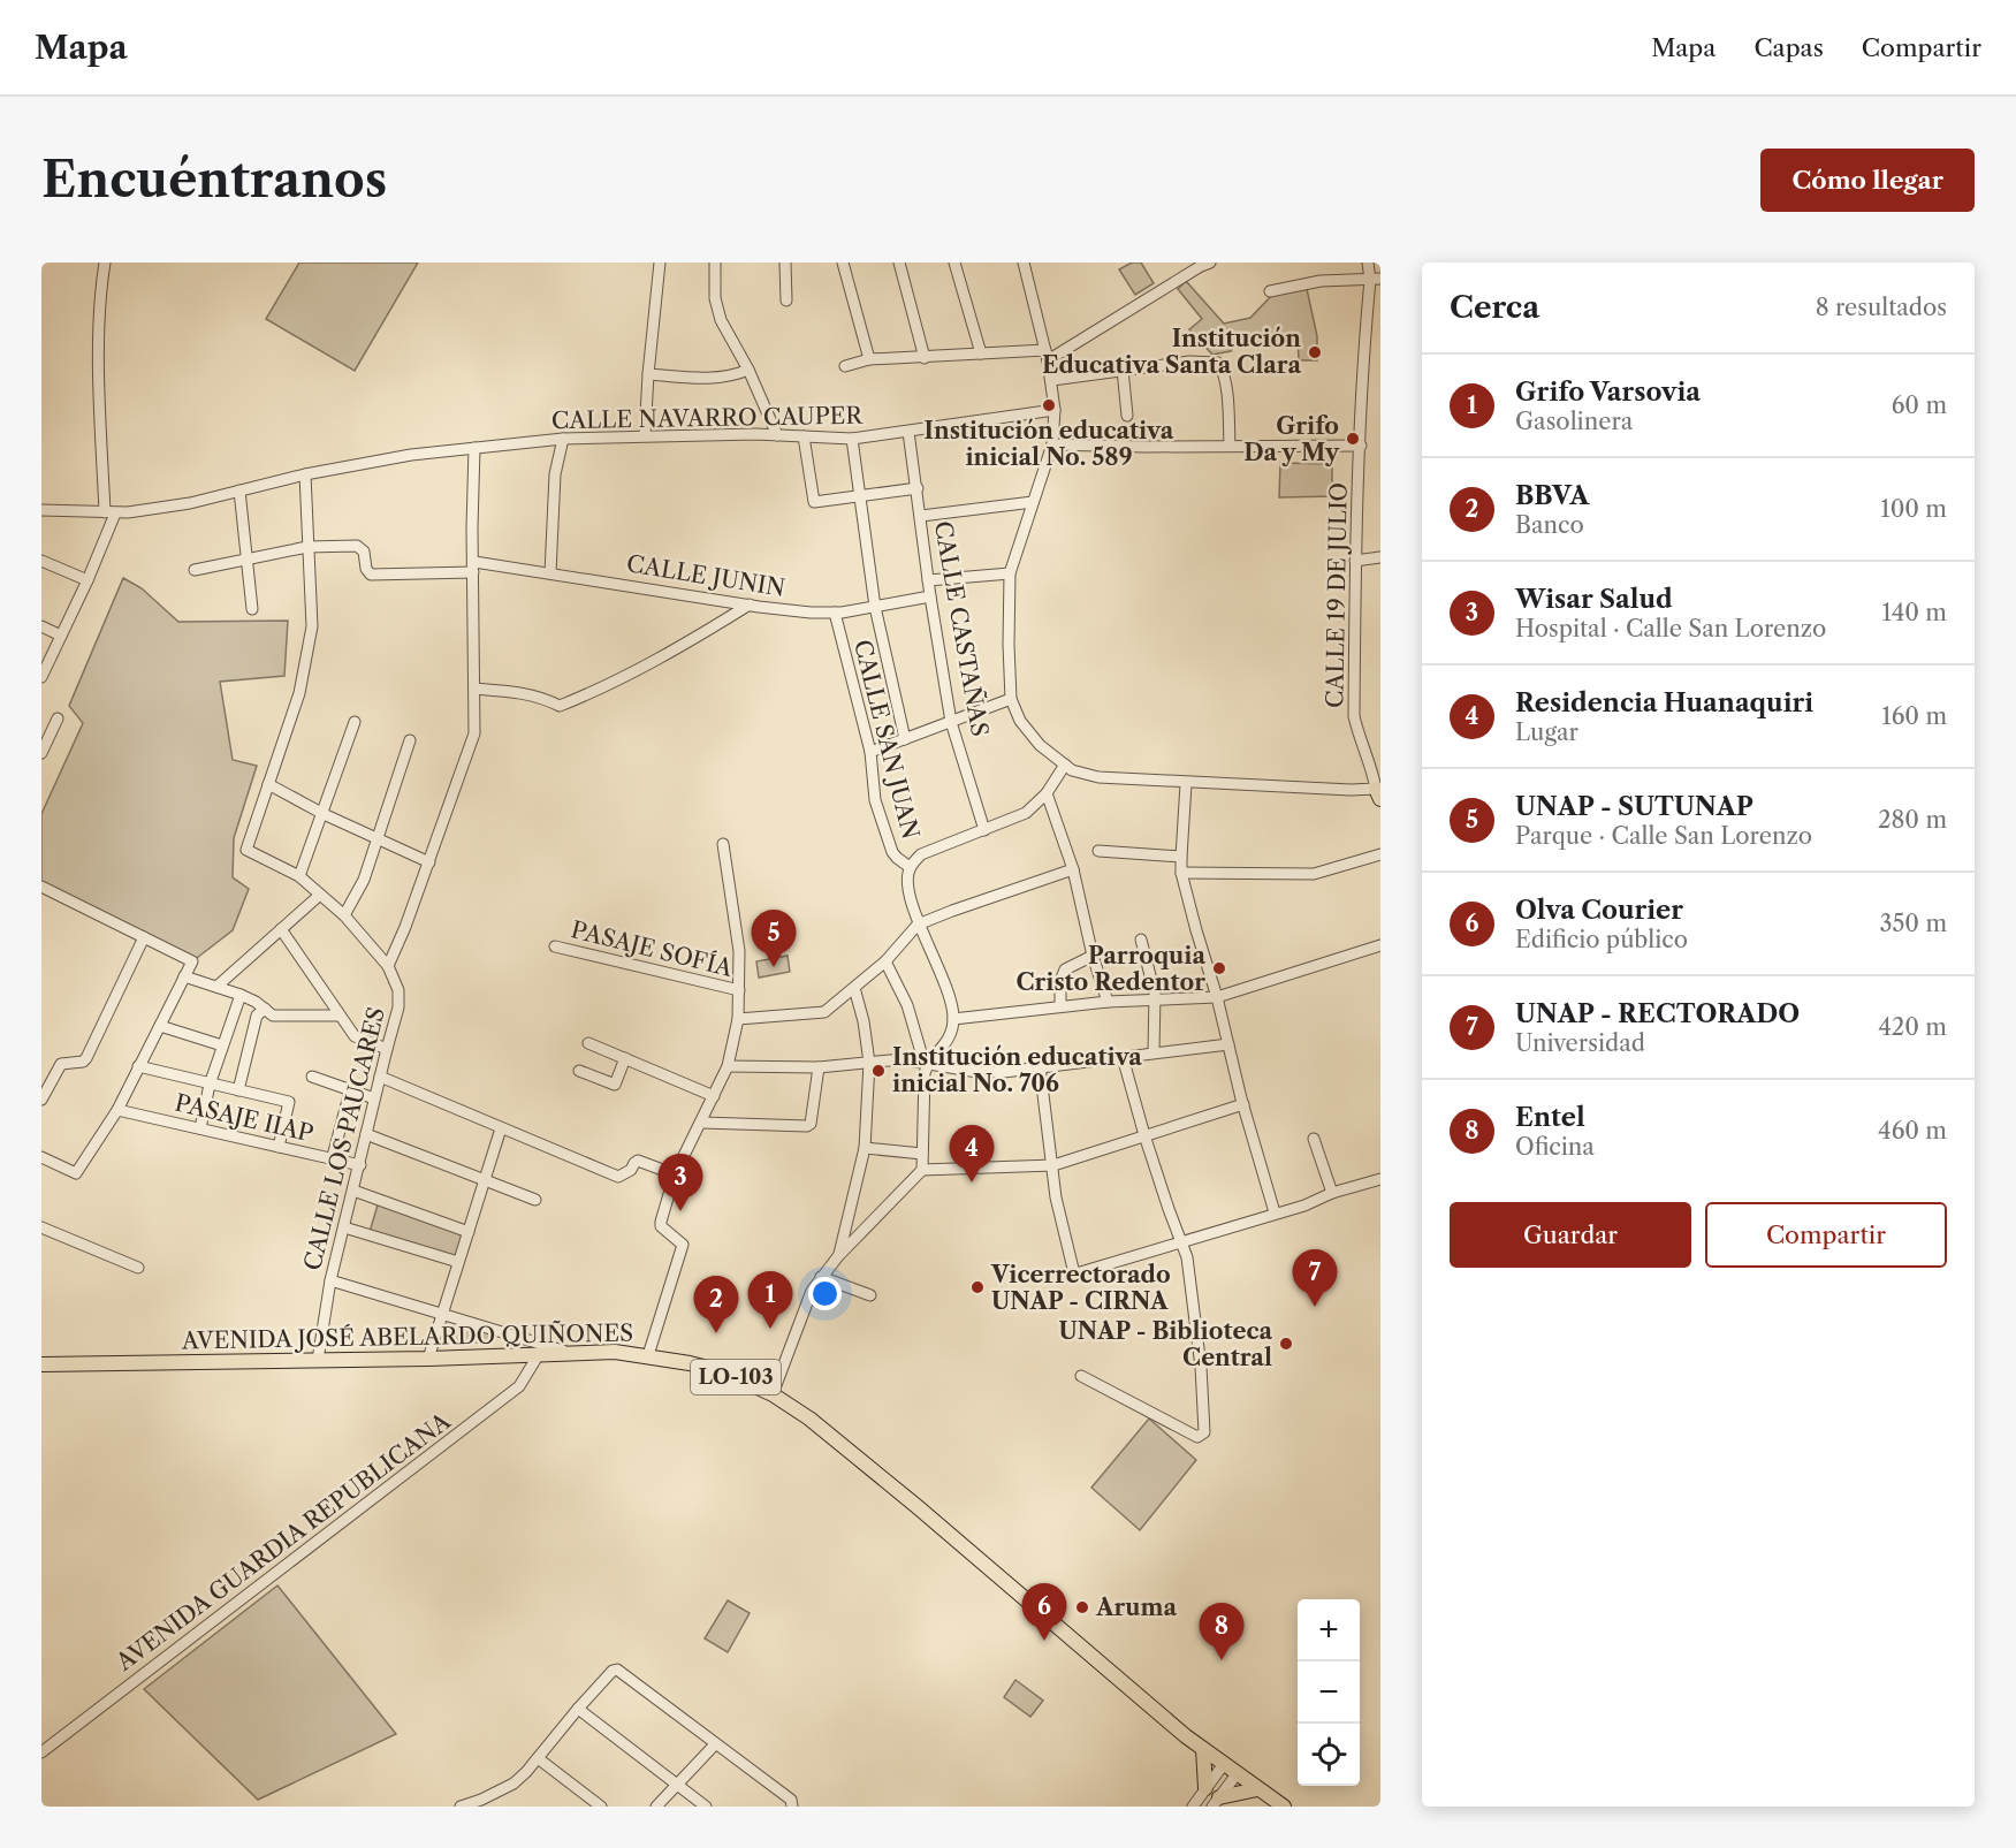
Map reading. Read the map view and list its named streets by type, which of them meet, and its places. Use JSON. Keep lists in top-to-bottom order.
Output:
{
  "streets": {
    "main road": ["AVENIDA JOSÉ ABELARDO QUIÑONES", "LO-103"],
    "street": [
      "CALLE NAVARRO CAUPER",
      "CALLE JUNIN",
      "CALLE 19 DE JULIO",
      "CALLE CASTAÑAS",
      "CALLE SAN JUAN",
      "PASAJE SOFÍA",
      "PASAJE IIAP",
      "CALLE LOS PAUCARES",
      "AVENIDA GUARDIA REPUBLICANA"
    ]
  },
  "crossings": [
    ["CALLE NAVARRO CAUPER", "CALLE CASTAÑAS"],
    ["CALLE JUNIN", "CALLE CASTAÑAS"],
    ["CALLE JUNIN", "CALLE SAN JUAN"],
    ["PASAJE IIAP", "CALLE LOS PAUCARES"],
    ["CALLE LOS PAUCARES", "AVENIDA JOSÉ ABELARDO QUIÑONES"],
    ["AVENIDA JOSÉ ABELARDO QUIÑONES", "AVENIDA GUARDIA REPUBLICANA"]
  ],
  "places": [
    "Institución Educativa Santa Clara",
    "Institución educativa inicial No. 589",
    "Grifo Da y My",
    "Parroquia Cristo Redentor",
    "Institución educativa inicial No. 706",
    "Vicerrectorado UNAP - CIRNA",
    "UNAP - Biblioteca Central",
    "Aruma"
  ],
  "page": {
    "header": "Mapa",
    "nav": ["Mapa", "Capas", "Compartir"],
    "buttons": [
      "Cómo llegar",
      ["Guardar", "Compartir"]
    ],
    "title": "Encuéntranos",
    "heading": ["Cerca", "8 resultados"],
    "list": [
      {
        "mark": "1",
        "name": "Grifo Varsovia",
        "note": "Gasolinera",
        "value": "60 m"
      },
      {
        "mark": "2",
        "name": "BBVA",
        "note": "Banco",
        "value": "100 m"
      },
      {
        "mark": "3",
        "name": "Wisar Salud",
        "note": "Hospital · Calle San Lorenzo",
        "value": "140 m"
      },
      {
        "mark": "4",
        "name": "Residencia Huanaquiri",
        "note": "Lugar",
        "value": "160 m"
      },
      {
        "mark": "5",
        "name": "UNAP - SUTUNAP",
        "note": "Parque · Calle San Lorenzo",
        "value": "280 m"
      },
      {
        "mark": "6",
        "name": "Olva Courier",
        "note": "Edificio público",
        "value": "350 m"
      },
      {
        "mark": "7",
        "name": "UNAP - RECTORADO",
        "note": "Universidad",
        "value": "420 m"
      },
      {
        "mark": "8",
        "name": "Entel",
        "note": "Oficina",
        "value": "460 m"
      }
    ],
    "pins": [
      "5",
      "4",
      "3",
      "7",
      "1",
      "2",
      "6",
      "8"
    ],
    "map_buttons": ["+", "−"]
  }
}
